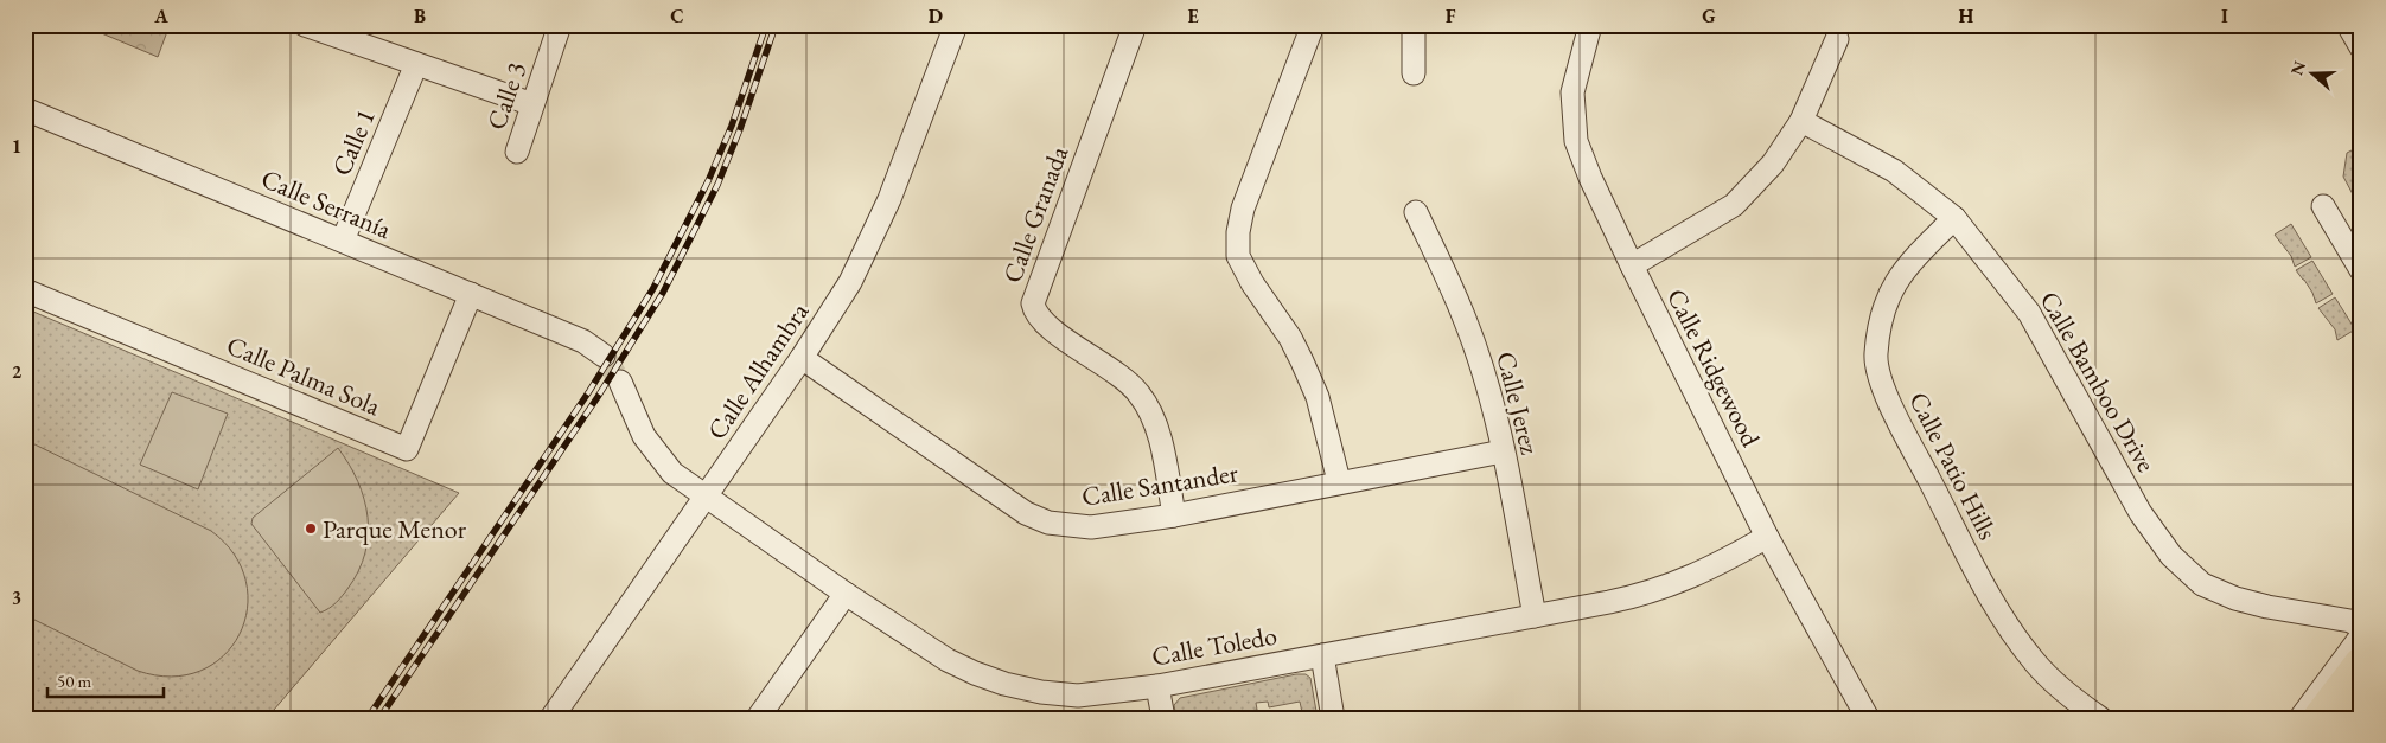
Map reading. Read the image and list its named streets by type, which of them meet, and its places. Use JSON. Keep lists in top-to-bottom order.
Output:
{
  "streets": {
    "street": [
      "Calle 3",
      "Calle 1",
      "Calle Serranía",
      "Calle Granada",
      "Calle Ridgewood",
      "Calle Alhambra",
      "Calle Palma Sola",
      "Calle Bamboo Drive",
      "Calle Jerez",
      "Calle Patio Hills",
      "Calle Santander",
      "Calle Toledo"
    ]
  },
  "crossings": [
    ["Calle 1", "Calle Serranía"],
    ["Calle Serranía", "Calle Palma Sola"],
    ["Calle Granada", "Calle Santander"],
    ["Calle Ridgewood", "Calle Toledo"],
    ["Calle Alhambra", "Calle Santander"],
    ["Calle Alhambra", "Calle Toledo"],
    ["Calle Bamboo Drive", "Calle Patio Hills"],
    ["Calle Jerez", "Calle Santander"],
    ["Calle Jerez", "Calle Toledo"]
  ],
  "places": ["Parque Menor"],
  "scale_bar": "50 m",
  "north": "left",
  "grid": {
    "columns": [
      "A",
      "B",
      "C",
      "D",
      "E",
      "F",
      "G",
      "H",
      "I"
    ],
    "rows": ["1", "2", "3"]
  }
}
